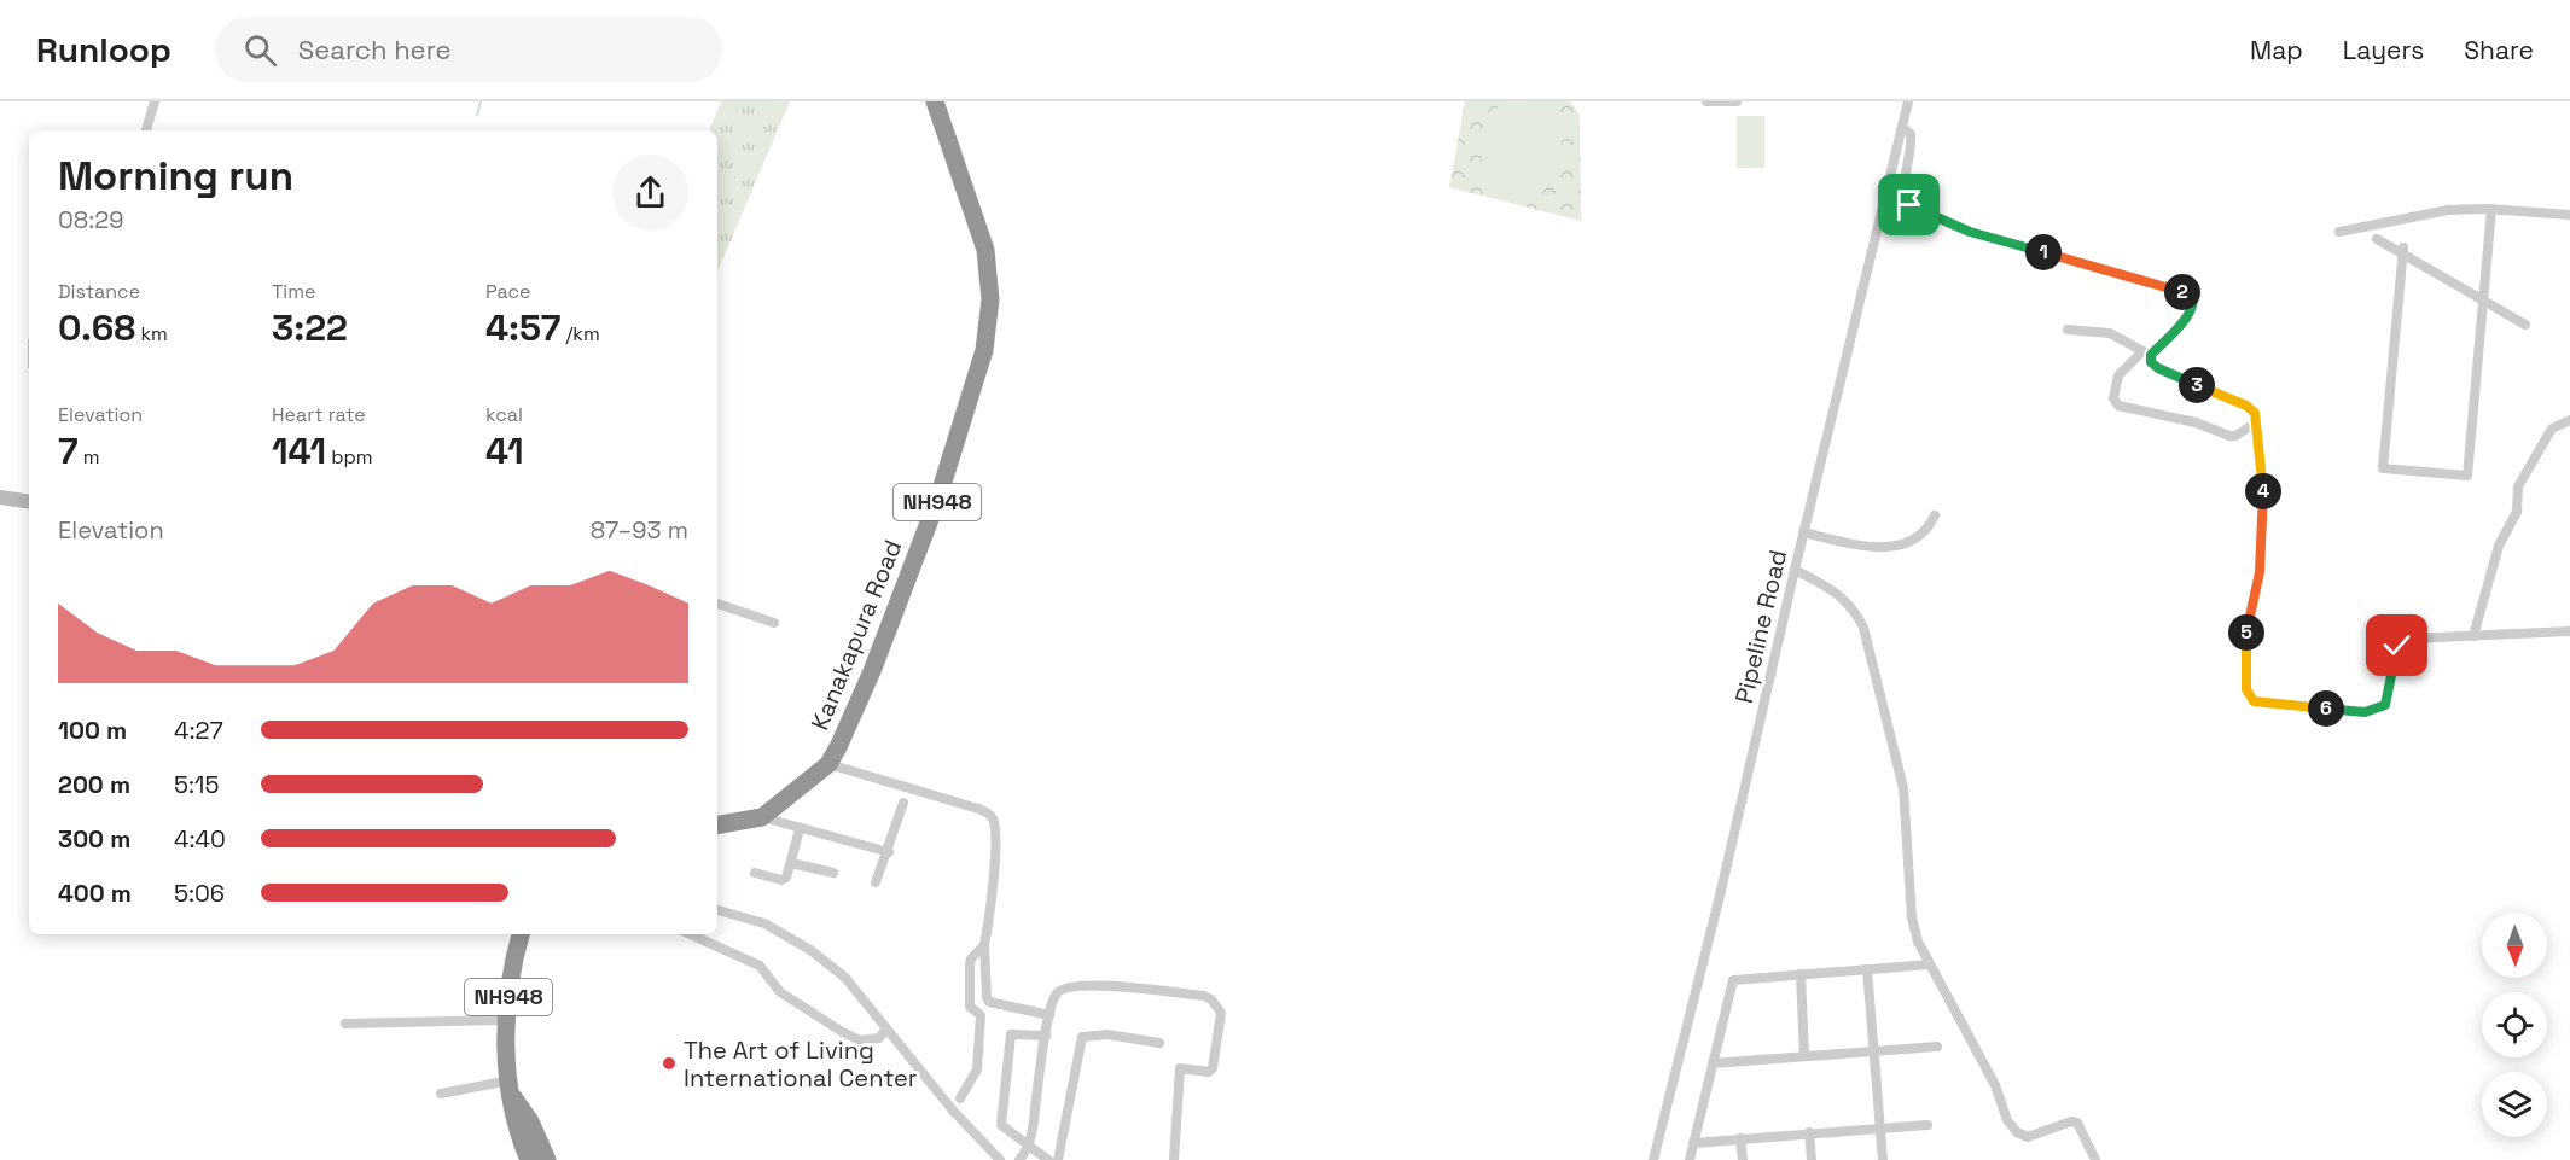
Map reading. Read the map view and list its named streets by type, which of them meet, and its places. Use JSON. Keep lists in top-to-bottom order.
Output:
{
  "streets": {
    "highway": ["NH948", "Kanakapura Road"],
    "street": ["Pipeline Road"]
  },
  "places": ["The Art of Living International Center"],
  "north": "bottom",
  "page": {
    "header": "Runloop",
    "search": "Search here",
    "nav": ["Map", "Layers", "Share"],
    "heading": ["Morning run", "08:29"],
    "pins": [
      "1",
      "2",
      "3",
      "4",
      "5",
      "6"
    ],
    "stats": [
      ["Distance", "0.68 km"],
      ["Time", "3:22"],
      ["Pace", "4:57 /km"],
      ["Elevation", "7 m"],
      ["Heart rate", "141 bpm"],
      ["kcal", "41"]
    ],
    "chart": ["Elevation", "87–93 m"],
    "list": [
      {
        "name": "100 m",
        "note": "4:27"
      },
      {
        "name": "200 m",
        "note": "5:15"
      },
      {
        "name": "300 m",
        "note": "4:40"
      },
      {
        "name": "400 m",
        "note": "5:06"
      }
    ]
  }
}
